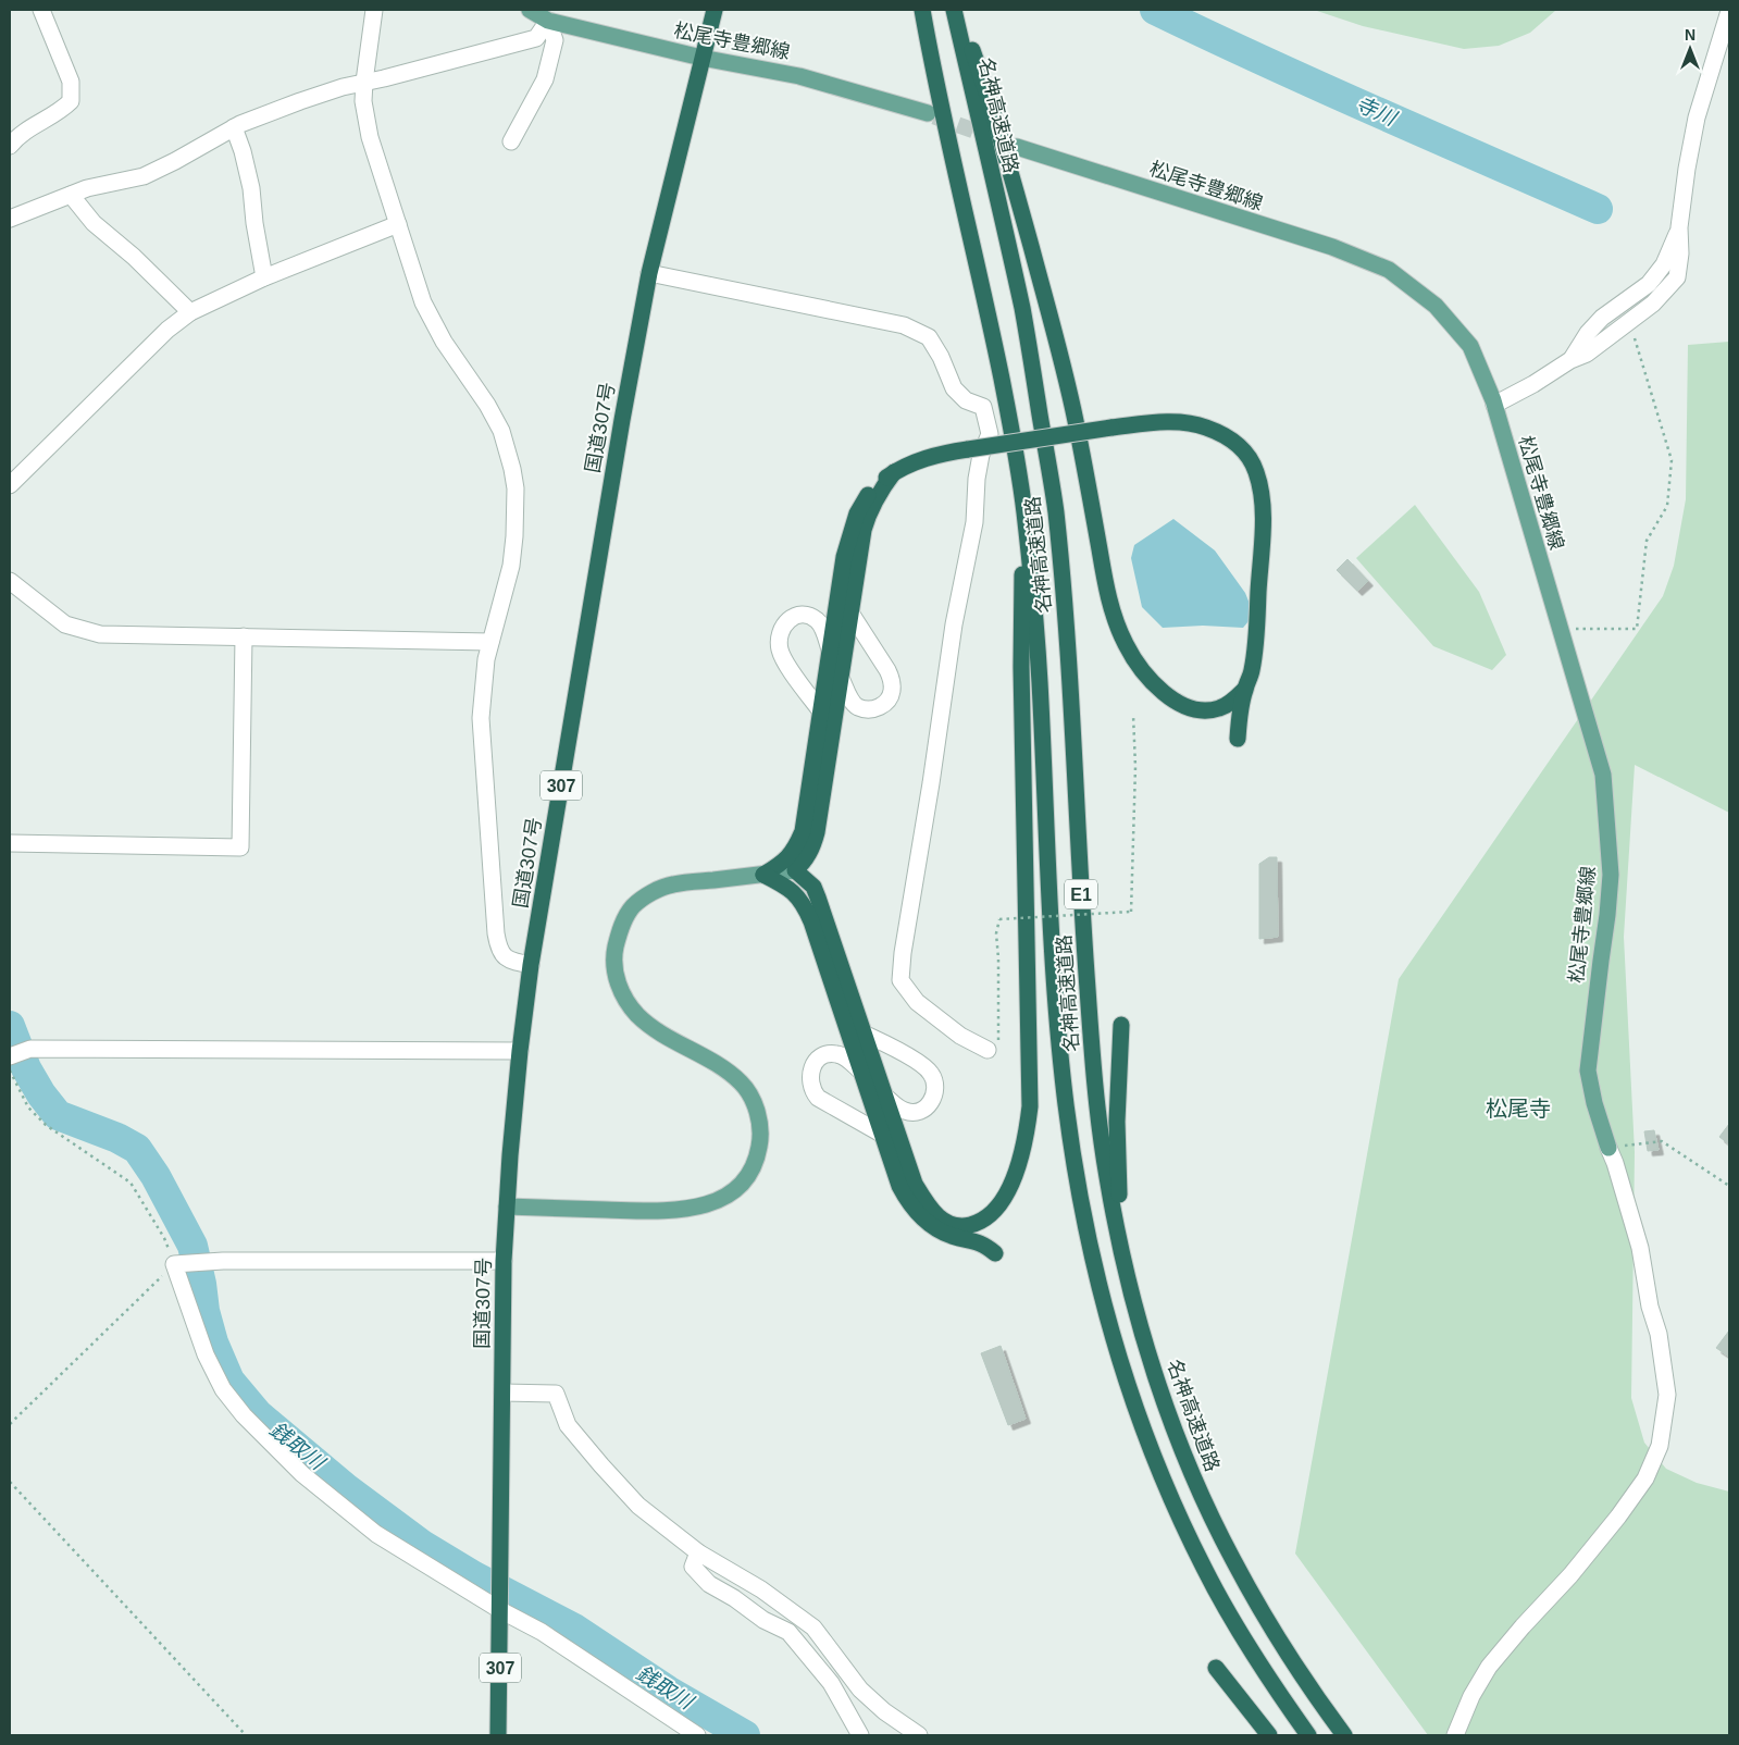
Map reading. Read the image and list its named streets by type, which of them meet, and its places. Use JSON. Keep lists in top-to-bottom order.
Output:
{
  "streets": {
    "highway": [
      "名神高速道路",
      "国道307号",
      "307",
      "E1"
    ],
    "main road": ["松尾寺豊郷線"]
  },
  "crossings": [
    ["松尾寺豊郷線", "国道307号"]
  ],
  "districts": ["松尾寺"],
  "water": ["寺川", "銭取川"],
  "north": "top"
}
